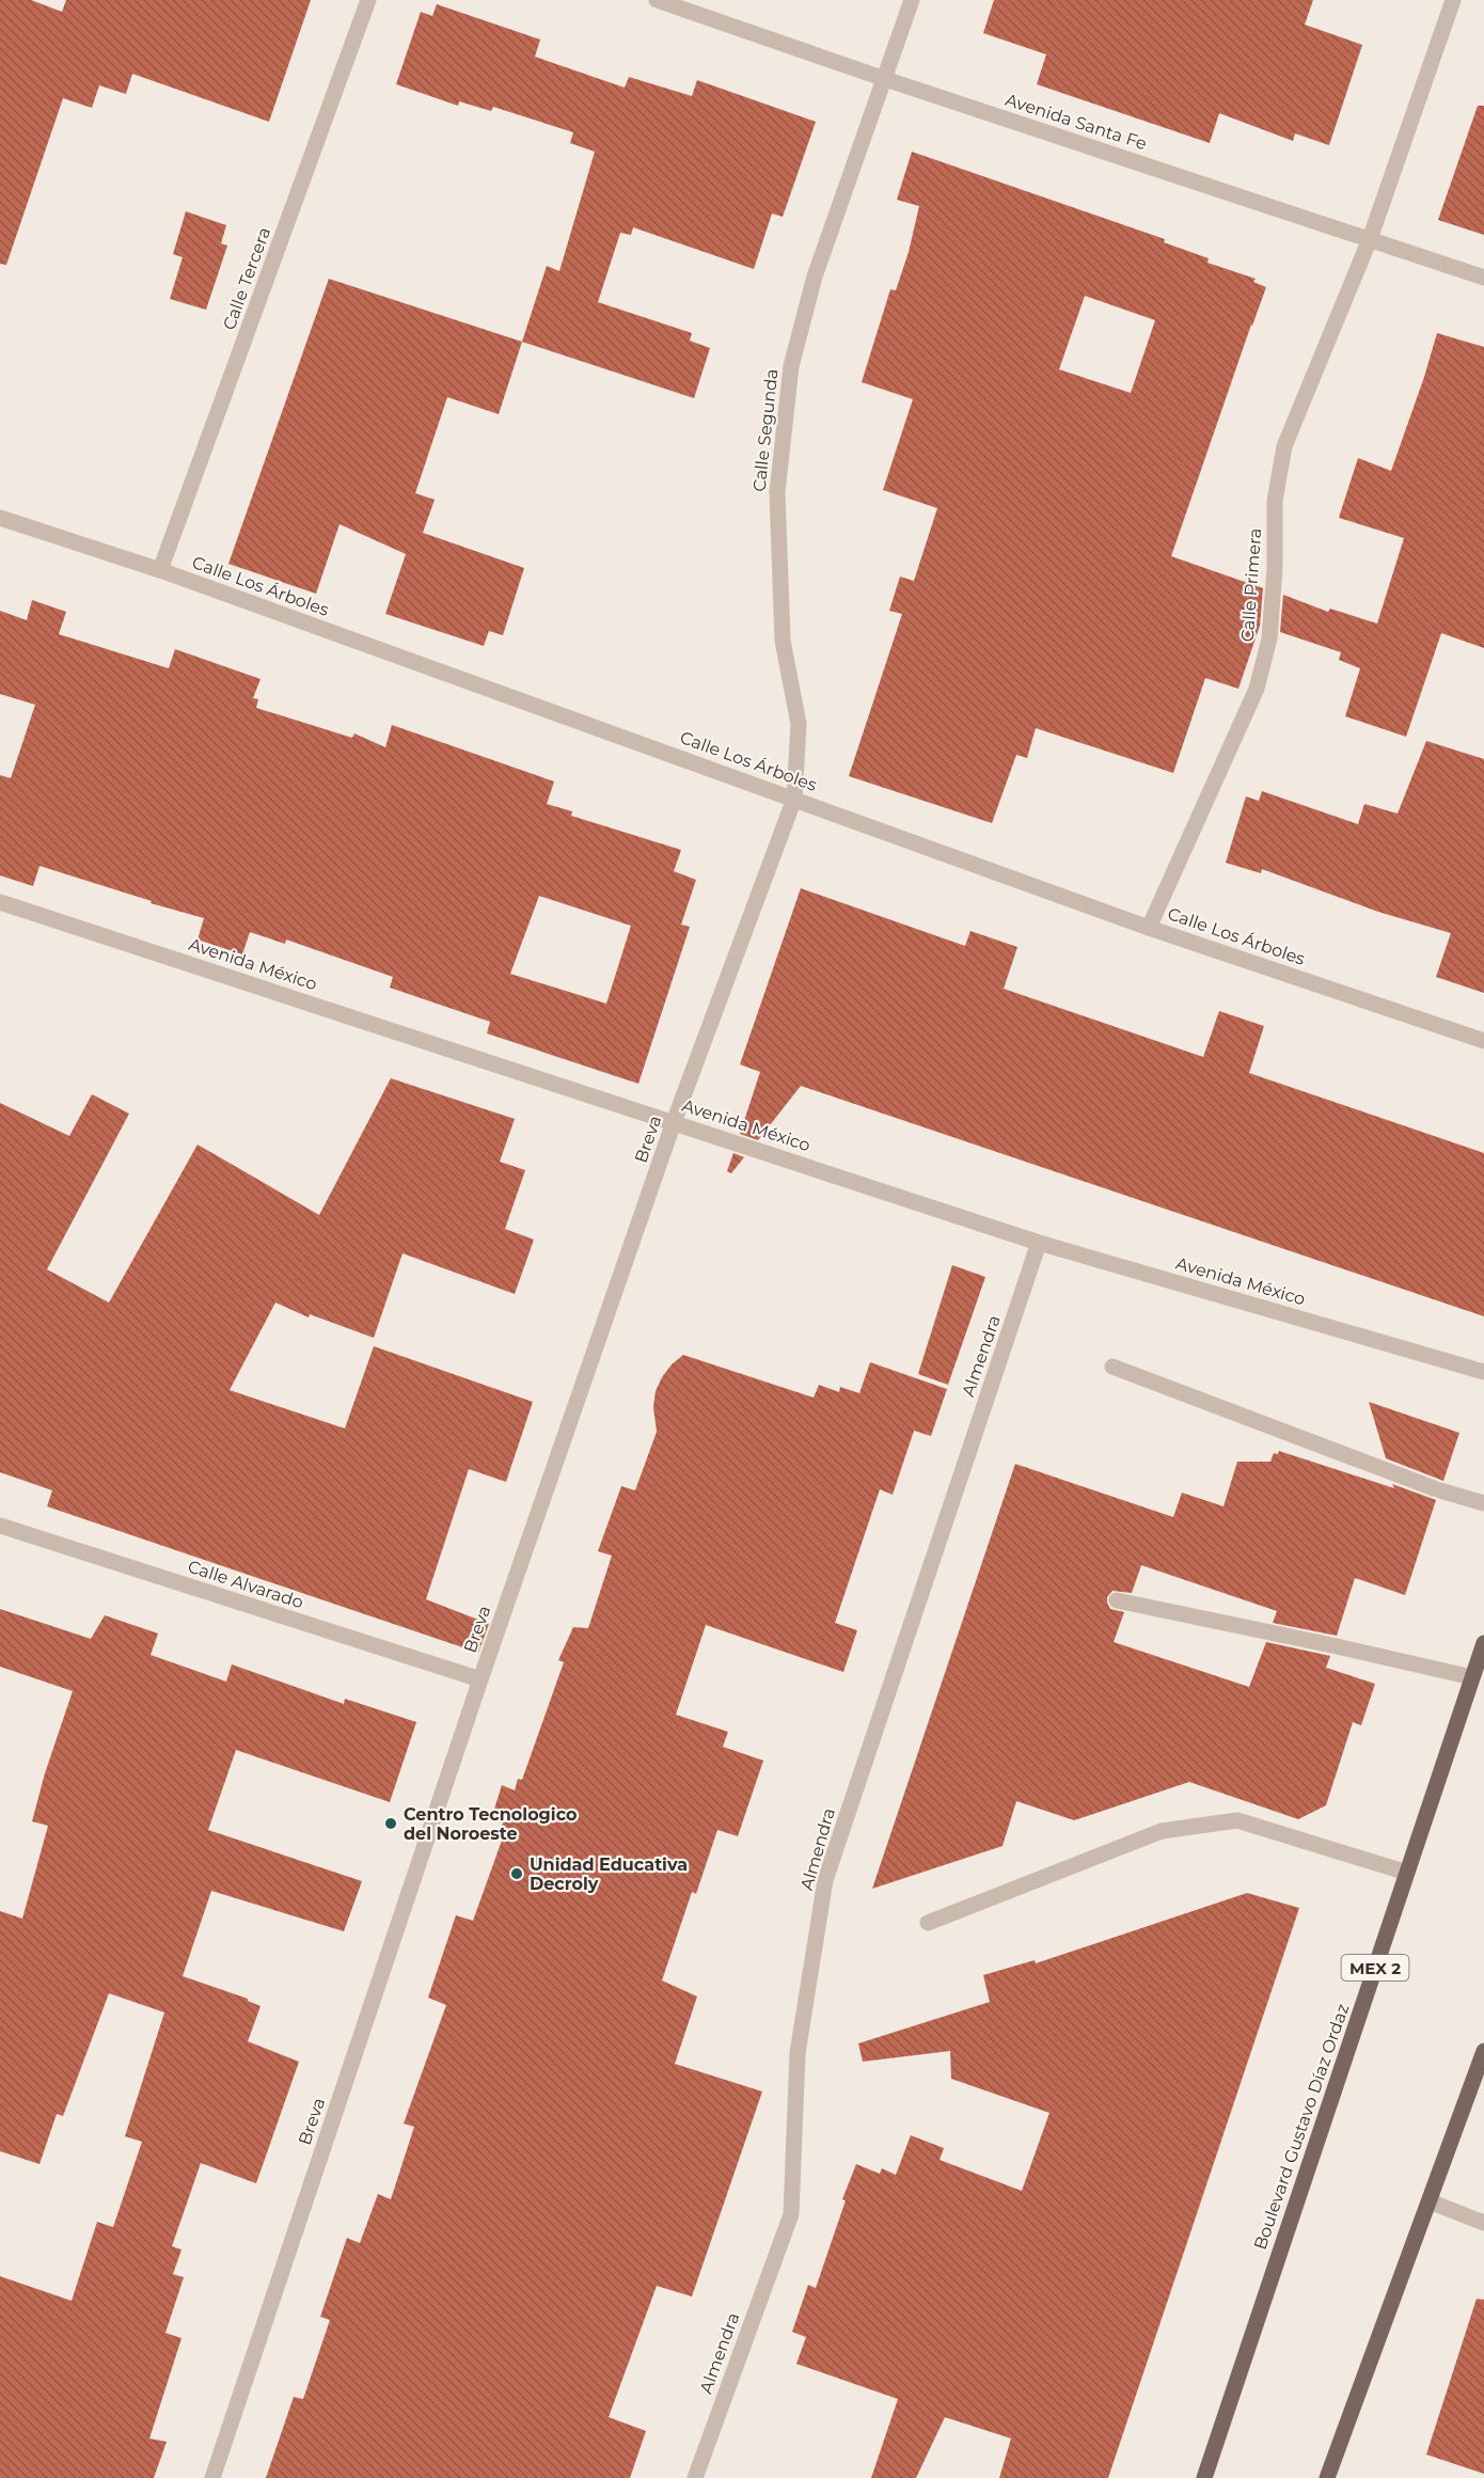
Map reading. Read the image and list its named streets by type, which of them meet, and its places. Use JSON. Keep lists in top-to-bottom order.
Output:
{
  "streets": {
    "main road": ["MEX 2", "Boulevard Gustavo Díaz Ordaz"],
    "street": [
      "Avenida Santa Fe",
      "Calle Tercera",
      "Calle Segunda",
      "Calle Primera",
      "Calle Los Árboles",
      "Avenida México",
      "Breva",
      "Almendra",
      "Calle Alvarado"
    ]
  },
  "crossings": [
    ["Avenida Santa Fe", "Calle Segunda"],
    ["Avenida Santa Fe", "Calle Primera"],
    ["Calle Tercera", "Calle Los Árboles"],
    ["Calle Segunda", "Calle Los Árboles"],
    ["Calle Segunda", "Breva"],
    ["Calle Primera", "Calle Los Árboles"],
    ["Calle Los Árboles", "Breva"],
    ["Avenida México", "Breva"],
    ["Avenida México", "Almendra"],
    ["Breva", "Calle Alvarado"]
  ],
  "places": ["Centro Tecnologico del Noroeste", "Unidad Educativa Decroly"]
}
